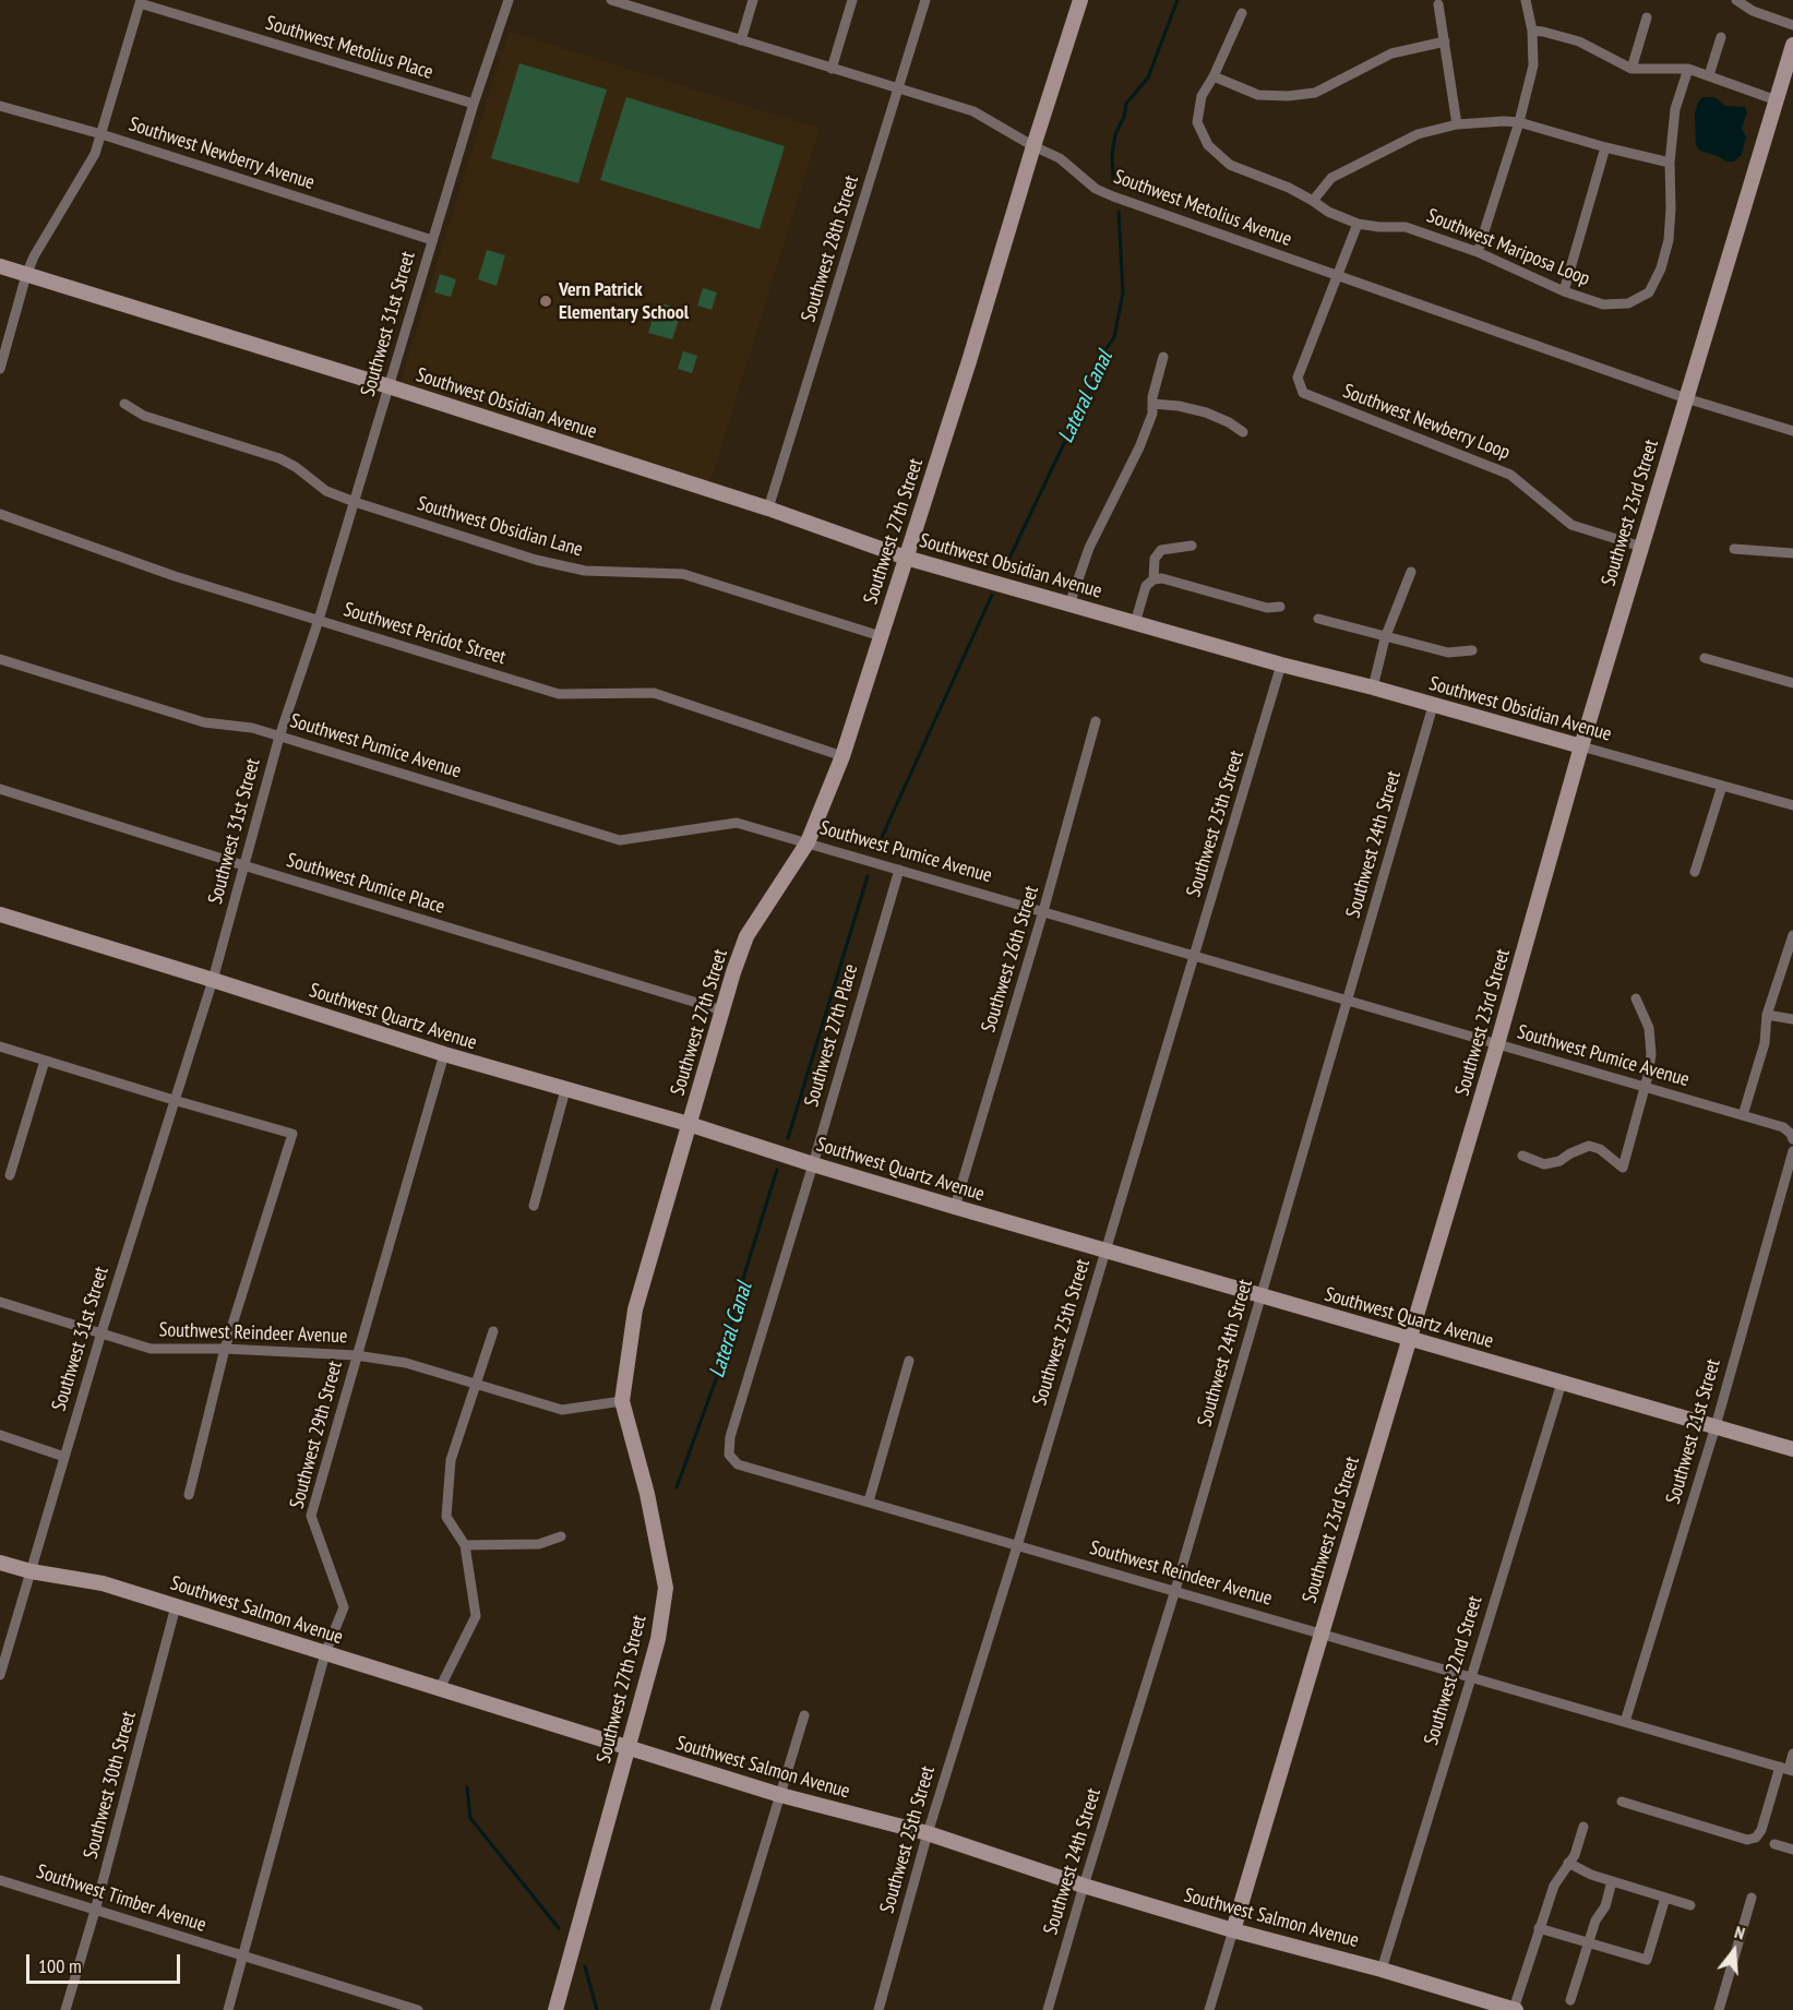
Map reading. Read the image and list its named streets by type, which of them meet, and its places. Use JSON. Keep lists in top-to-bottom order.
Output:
{
  "streets": {
    "street": [
      "Southwest Metolius Place",
      "Southwest Newberry Avenue",
      "Southwest Metolius Avenue",
      "Southwest Mariposa Loop",
      "Southwest 28th Street",
      "Southwest 31st Street",
      "Southwest Obsidian Avenue",
      "Southwest Newberry Loop",
      "Southwest 23rd Street",
      "Southwest Obsidian Lane",
      "Southwest 27th Street",
      "Southwest Peridot Street",
      "Southwest Pumice Avenue",
      "Southwest 25th Street",
      "Southwest 24th Street",
      "Southwest Pumice Place",
      "Southwest 26th Street",
      "Southwest Quartz Avenue",
      "Southwest 27th Place",
      "Southwest Reindeer Avenue",
      "Southwest 21st Street",
      "Southwest 29th Street",
      "Southwest Salmon Avenue",
      "Southwest 22nd Street",
      "Southwest 30th Street",
      "Southwest Timber Avenue"
    ]
  },
  "crossings": [
    ["Southwest Metolius Place", "Southwest 31st Street"],
    ["Southwest Newberry Avenue", "Southwest 31st Street"],
    ["Southwest Metolius Avenue", "Southwest 28th Street"],
    ["Southwest Metolius Avenue", "Southwest Newberry Loop"],
    ["Southwest Metolius Avenue", "Southwest 23rd Street"],
    ["Southwest Metolius Avenue", "Southwest 27th Street"],
    ["Southwest 28th Street", "Southwest Obsidian Avenue"],
    ["Southwest 31st Street", "Southwest Obsidian Avenue"],
    ["Southwest 31st Street", "Southwest Obsidian Lane"],
    ["Southwest 31st Street", "Southwest Peridot Street"],
    ["Southwest 31st Street", "Southwest Pumice Avenue"],
    ["Southwest 31st Street", "Southwest Pumice Place"],
    ["Southwest 31st Street", "Southwest Quartz Avenue"],
    ["Southwest 31st Street", "Southwest Reindeer Avenue"],
    ["Southwest 31st Street", "Southwest Salmon Avenue"],
    ["Southwest Obsidian Avenue", "Southwest 23rd Street"],
    ["Southwest Obsidian Avenue", "Southwest 27th Street"],
    ["Southwest Obsidian Avenue", "Southwest 25th Street"],
    ["Southwest Obsidian Avenue", "Southwest 24th Street"],
    ["Southwest Newberry Loop", "Southwest 23rd Street"],
    ["Southwest 23rd Street", "Southwest Pumice Avenue"],
    ["Southwest 23rd Street", "Southwest Quartz Avenue"],
    ["Southwest 23rd Street", "Southwest Reindeer Avenue"],
    ["Southwest 23rd Street", "Southwest Salmon Avenue"],
    ["Southwest Obsidian Lane", "Southwest 27th Street"],
    ["Southwest 27th Street", "Southwest Peridot Street"],
    ["Southwest 27th Street", "Southwest Pumice Avenue"],
    ["Southwest 27th Street", "Southwest Pumice Place"],
    ["Southwest 27th Street", "Southwest Quartz Avenue"],
    ["Southwest 27th Street", "Southwest Reindeer Avenue"],
    ["Southwest 27th Street", "Southwest Salmon Avenue"],
    ["Southwest Pumice Avenue", "Southwest 25th Street"],
    ["Southwest Pumice Avenue", "Southwest 24th Street"],
    ["Southwest Pumice Avenue", "Southwest 26th Street"],
    ["Southwest Pumice Avenue", "Southwest 27th Place"],
    ["Southwest 25th Street", "Southwest Quartz Avenue"],
    ["Southwest 25th Street", "Southwest Reindeer Avenue"],
    ["Southwest 25th Street", "Southwest Salmon Avenue"],
    ["Southwest 24th Street", "Southwest Quartz Avenue"],
    ["Southwest 24th Street", "Southwest Reindeer Avenue"],
    ["Southwest 24th Street", "Southwest Salmon Avenue"],
    ["Southwest 26th Street", "Southwest Quartz Avenue"],
    ["Southwest Quartz Avenue", "Southwest 27th Place"],
    ["Southwest Quartz Avenue", "Southwest 21st Street"],
    ["Southwest Quartz Avenue", "Southwest 29th Street"],
    ["Southwest Quartz Avenue", "Southwest 22nd Street"],
    ["Southwest 27th Place", "Southwest Reindeer Avenue"],
    ["Southwest Reindeer Avenue", "Southwest 21st Street"],
    ["Southwest Reindeer Avenue", "Southwest 29th Street"],
    ["Southwest Reindeer Avenue", "Southwest 22nd Street"],
    ["Southwest 29th Street", "Southwest Salmon Avenue"],
    ["Southwest 29th Street", "Southwest Timber Avenue"],
    ["Southwest Salmon Avenue", "Southwest 22nd Street"],
    ["Southwest Salmon Avenue", "Southwest 30th Street"],
    ["Southwest 30th Street", "Southwest Timber Avenue"]
  ],
  "water": ["Lateral Canal"],
  "places": ["Vern Patrick Elementary School"],
  "scale_bar": "100 m",
  "north": "top"
}
